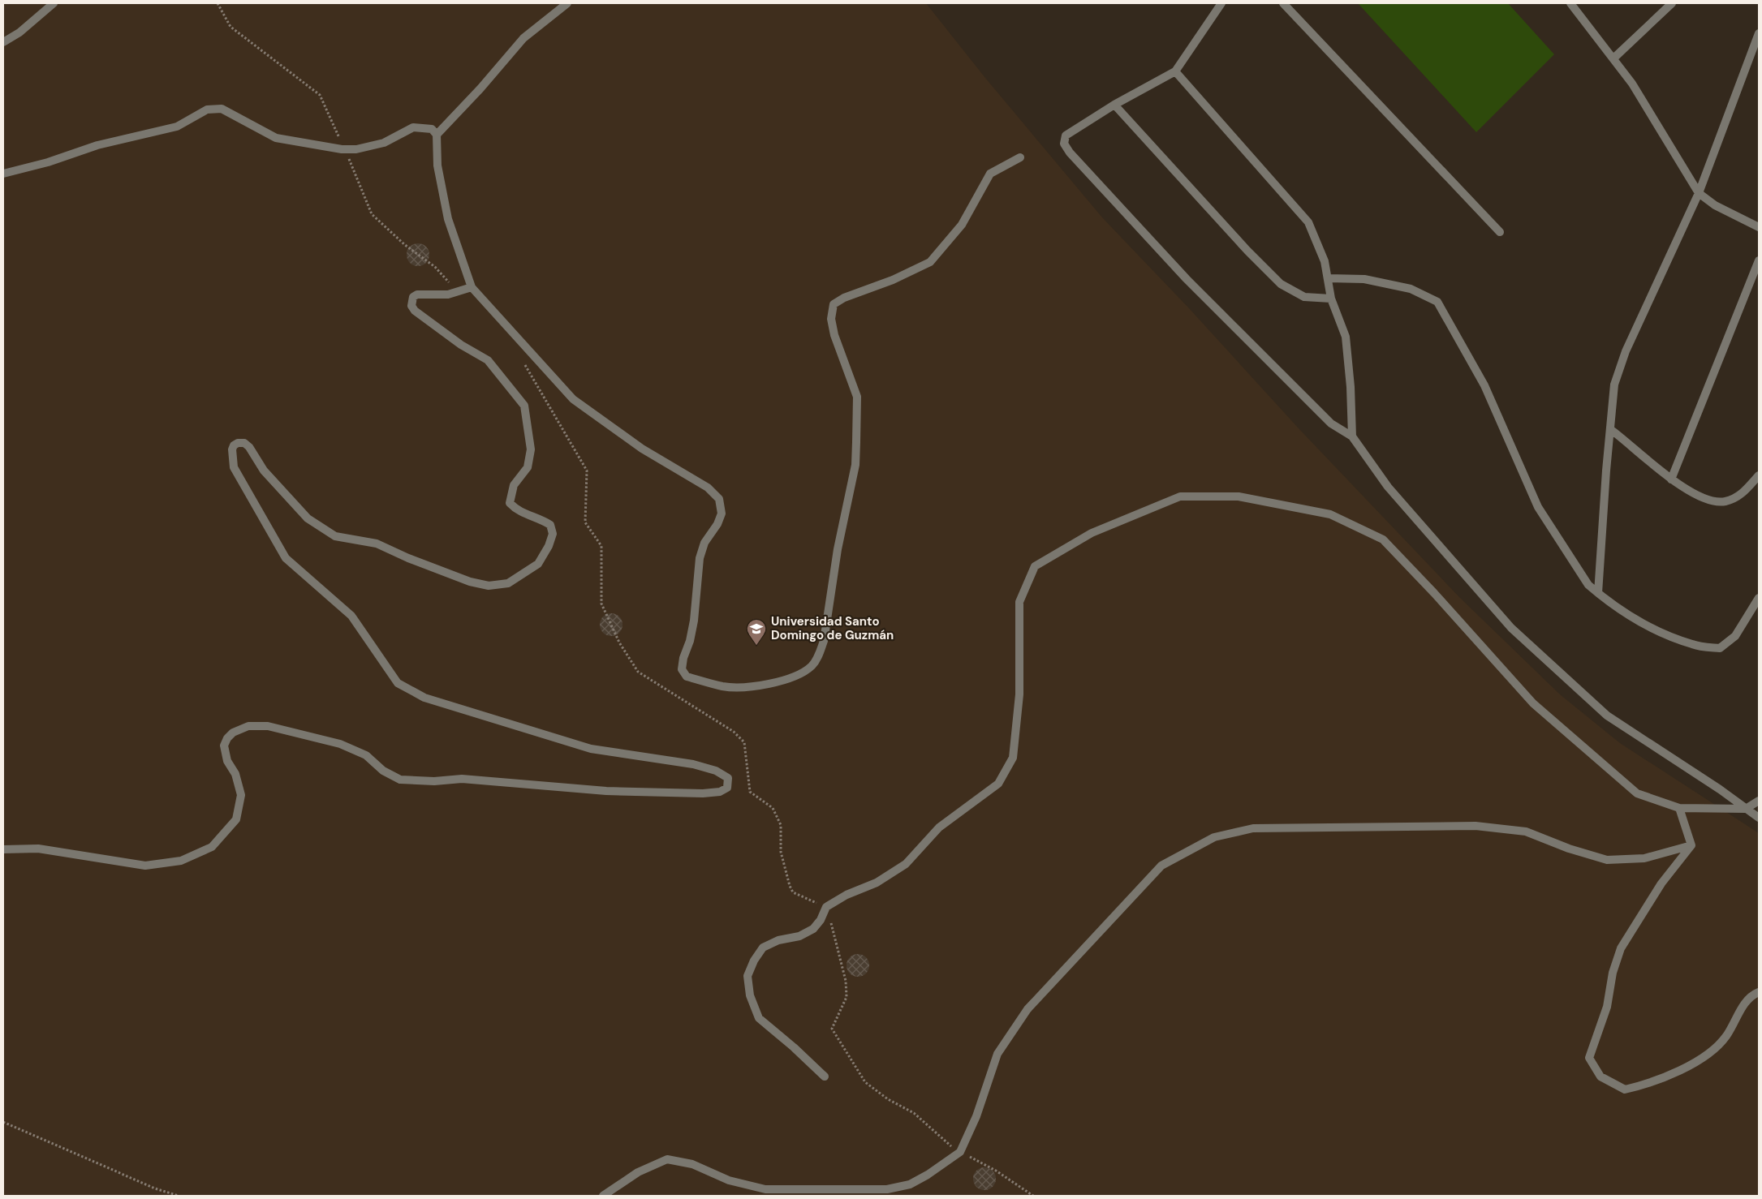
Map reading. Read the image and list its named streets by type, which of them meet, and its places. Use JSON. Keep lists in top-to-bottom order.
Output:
{
  "places": {
    "school or university": ["Universidad Santo Domingo de Guzmán"]
  }
}
